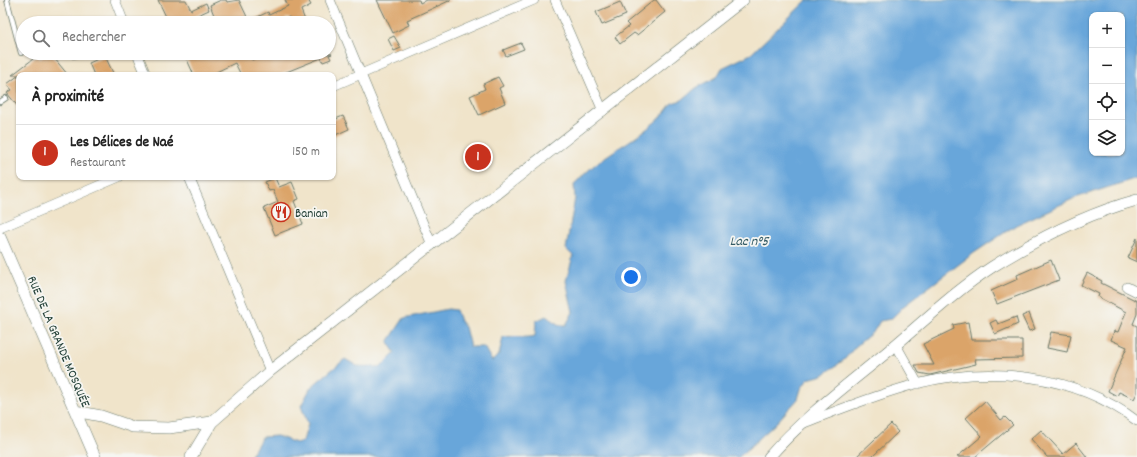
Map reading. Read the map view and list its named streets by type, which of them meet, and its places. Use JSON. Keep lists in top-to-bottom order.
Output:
{
  "streets": {
    "street": ["RUE DE LA GRANDE MOSQUÉE"]
  },
  "water": ["Lac n°5"],
  "places": {
    "restaurant": ["Banian"]
  },
  "page": {
    "map_buttons": ["+", "−"],
    "search": "Rechercher",
    "heading": "À proximité",
    "list": [
      {
        "mark": "1",
        "name": "Les Délices de Naé",
        "note": "Restaurant",
        "value": "150 m"
      }
    ],
    "pins": "1"
  }
}
